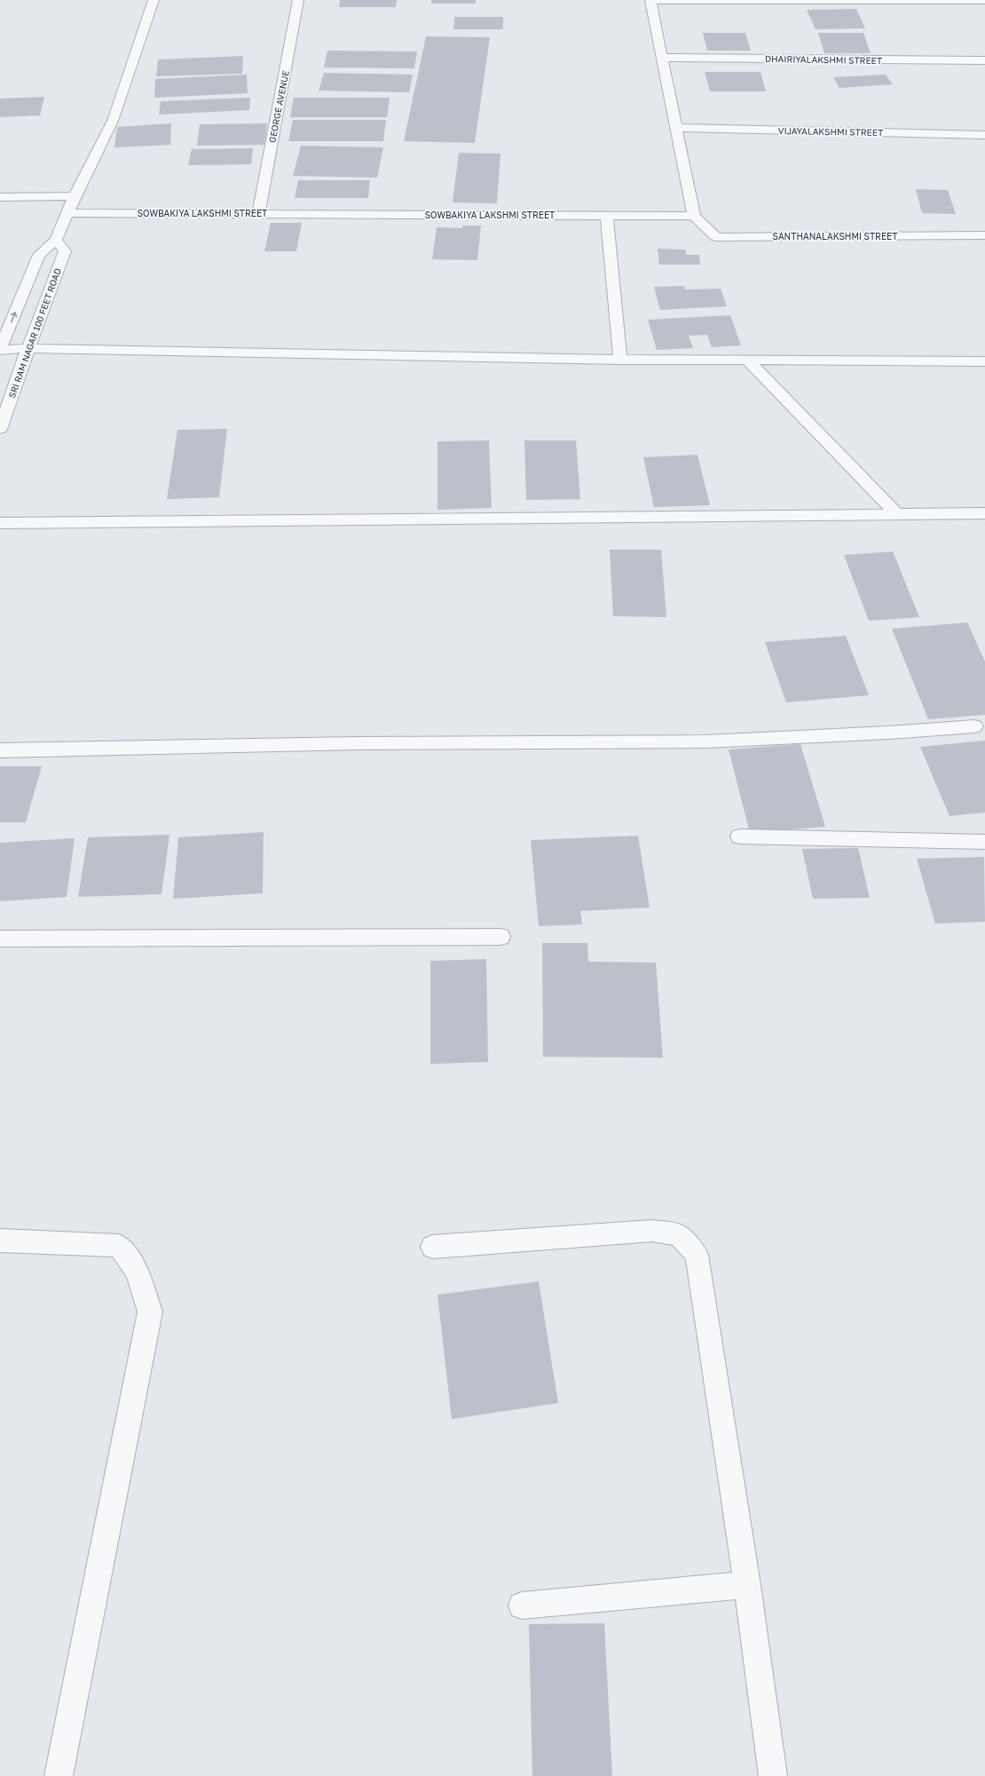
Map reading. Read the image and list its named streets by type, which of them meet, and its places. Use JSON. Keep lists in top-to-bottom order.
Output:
{
  "streets": {
    "street": [
      "DHAIRIYALAKSHMI STREET",
      "GEORGE AVENUE",
      "VIJAYALAKSHMI STREET",
      "SOWBAKIYA LAKSHMI STREET",
      "SANTHANALAKSHMI STREET",
      "SRI RAM NAGAR 100 FEET ROAD"
    ]
  },
  "crossings": [
    ["GEORGE AVENUE", "SOWBAKIYA LAKSHMI STREET"],
    ["SOWBAKIYA LAKSHMI STREET", "SANTHANALAKSHMI STREET"]
  ]
}
